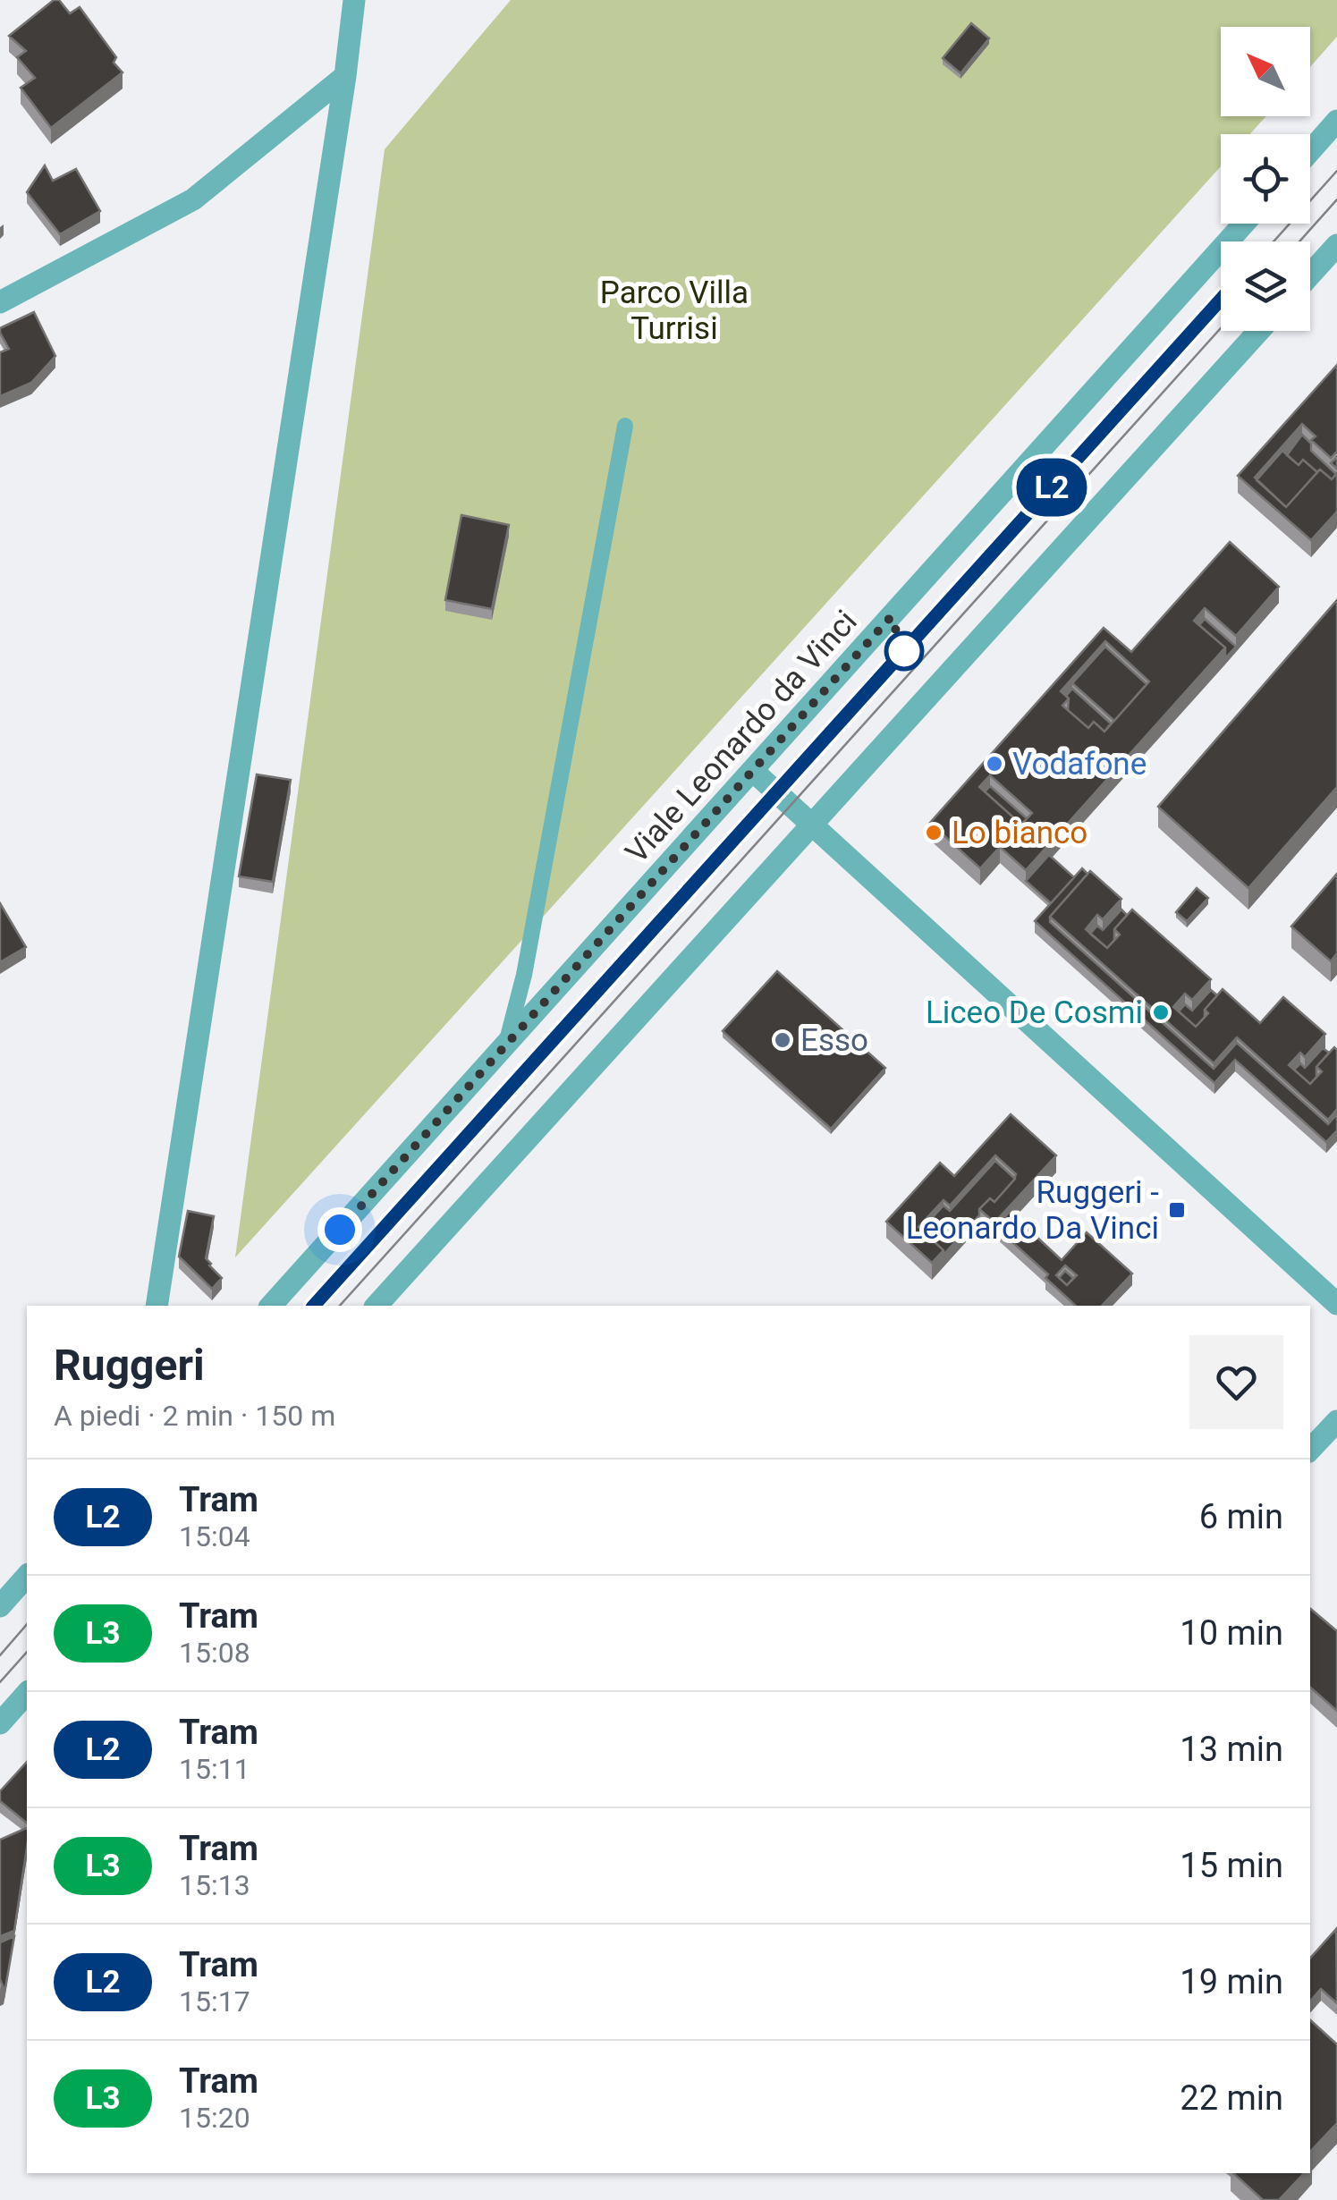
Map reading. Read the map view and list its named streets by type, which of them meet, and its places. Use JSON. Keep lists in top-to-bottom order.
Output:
{
  "streets": {
    "street": ["Viale Leonardo da Vinci"]
  },
  "parks": ["Parco Villa Turrisi"],
  "places": {
    "other": [
      "Vodafone",
      "Lo bianco",
      "Liceo De Cosmi",
      "Esso"
    ],
    "transit": ["Ruggeri - Leonardo Da Vinci"]
  },
  "lines": ["tram line L2"],
  "north": "top left",
  "page": {
    "on_map": "L2",
    "heading": ["Ruggeri", "A piedi · 2 min · 150 m"],
    "list": [
      {
        "mark": "L2",
        "name": "Tram",
        "note": "15:04",
        "value": "6 min"
      },
      {
        "mark": "L3",
        "name": "Tram",
        "note": "15:08",
        "value": "10 min"
      },
      {
        "mark": "L2",
        "name": "Tram",
        "note": "15:11",
        "value": "13 min"
      },
      {
        "mark": "L3",
        "name": "Tram",
        "note": "15:13",
        "value": "15 min"
      },
      {
        "mark": "L2",
        "name": "Tram",
        "note": "15:17",
        "value": "19 min"
      },
      {
        "mark": "L3",
        "name": "Tram",
        "note": "15:20",
        "value": "22 min"
      }
    ]
  }
}
